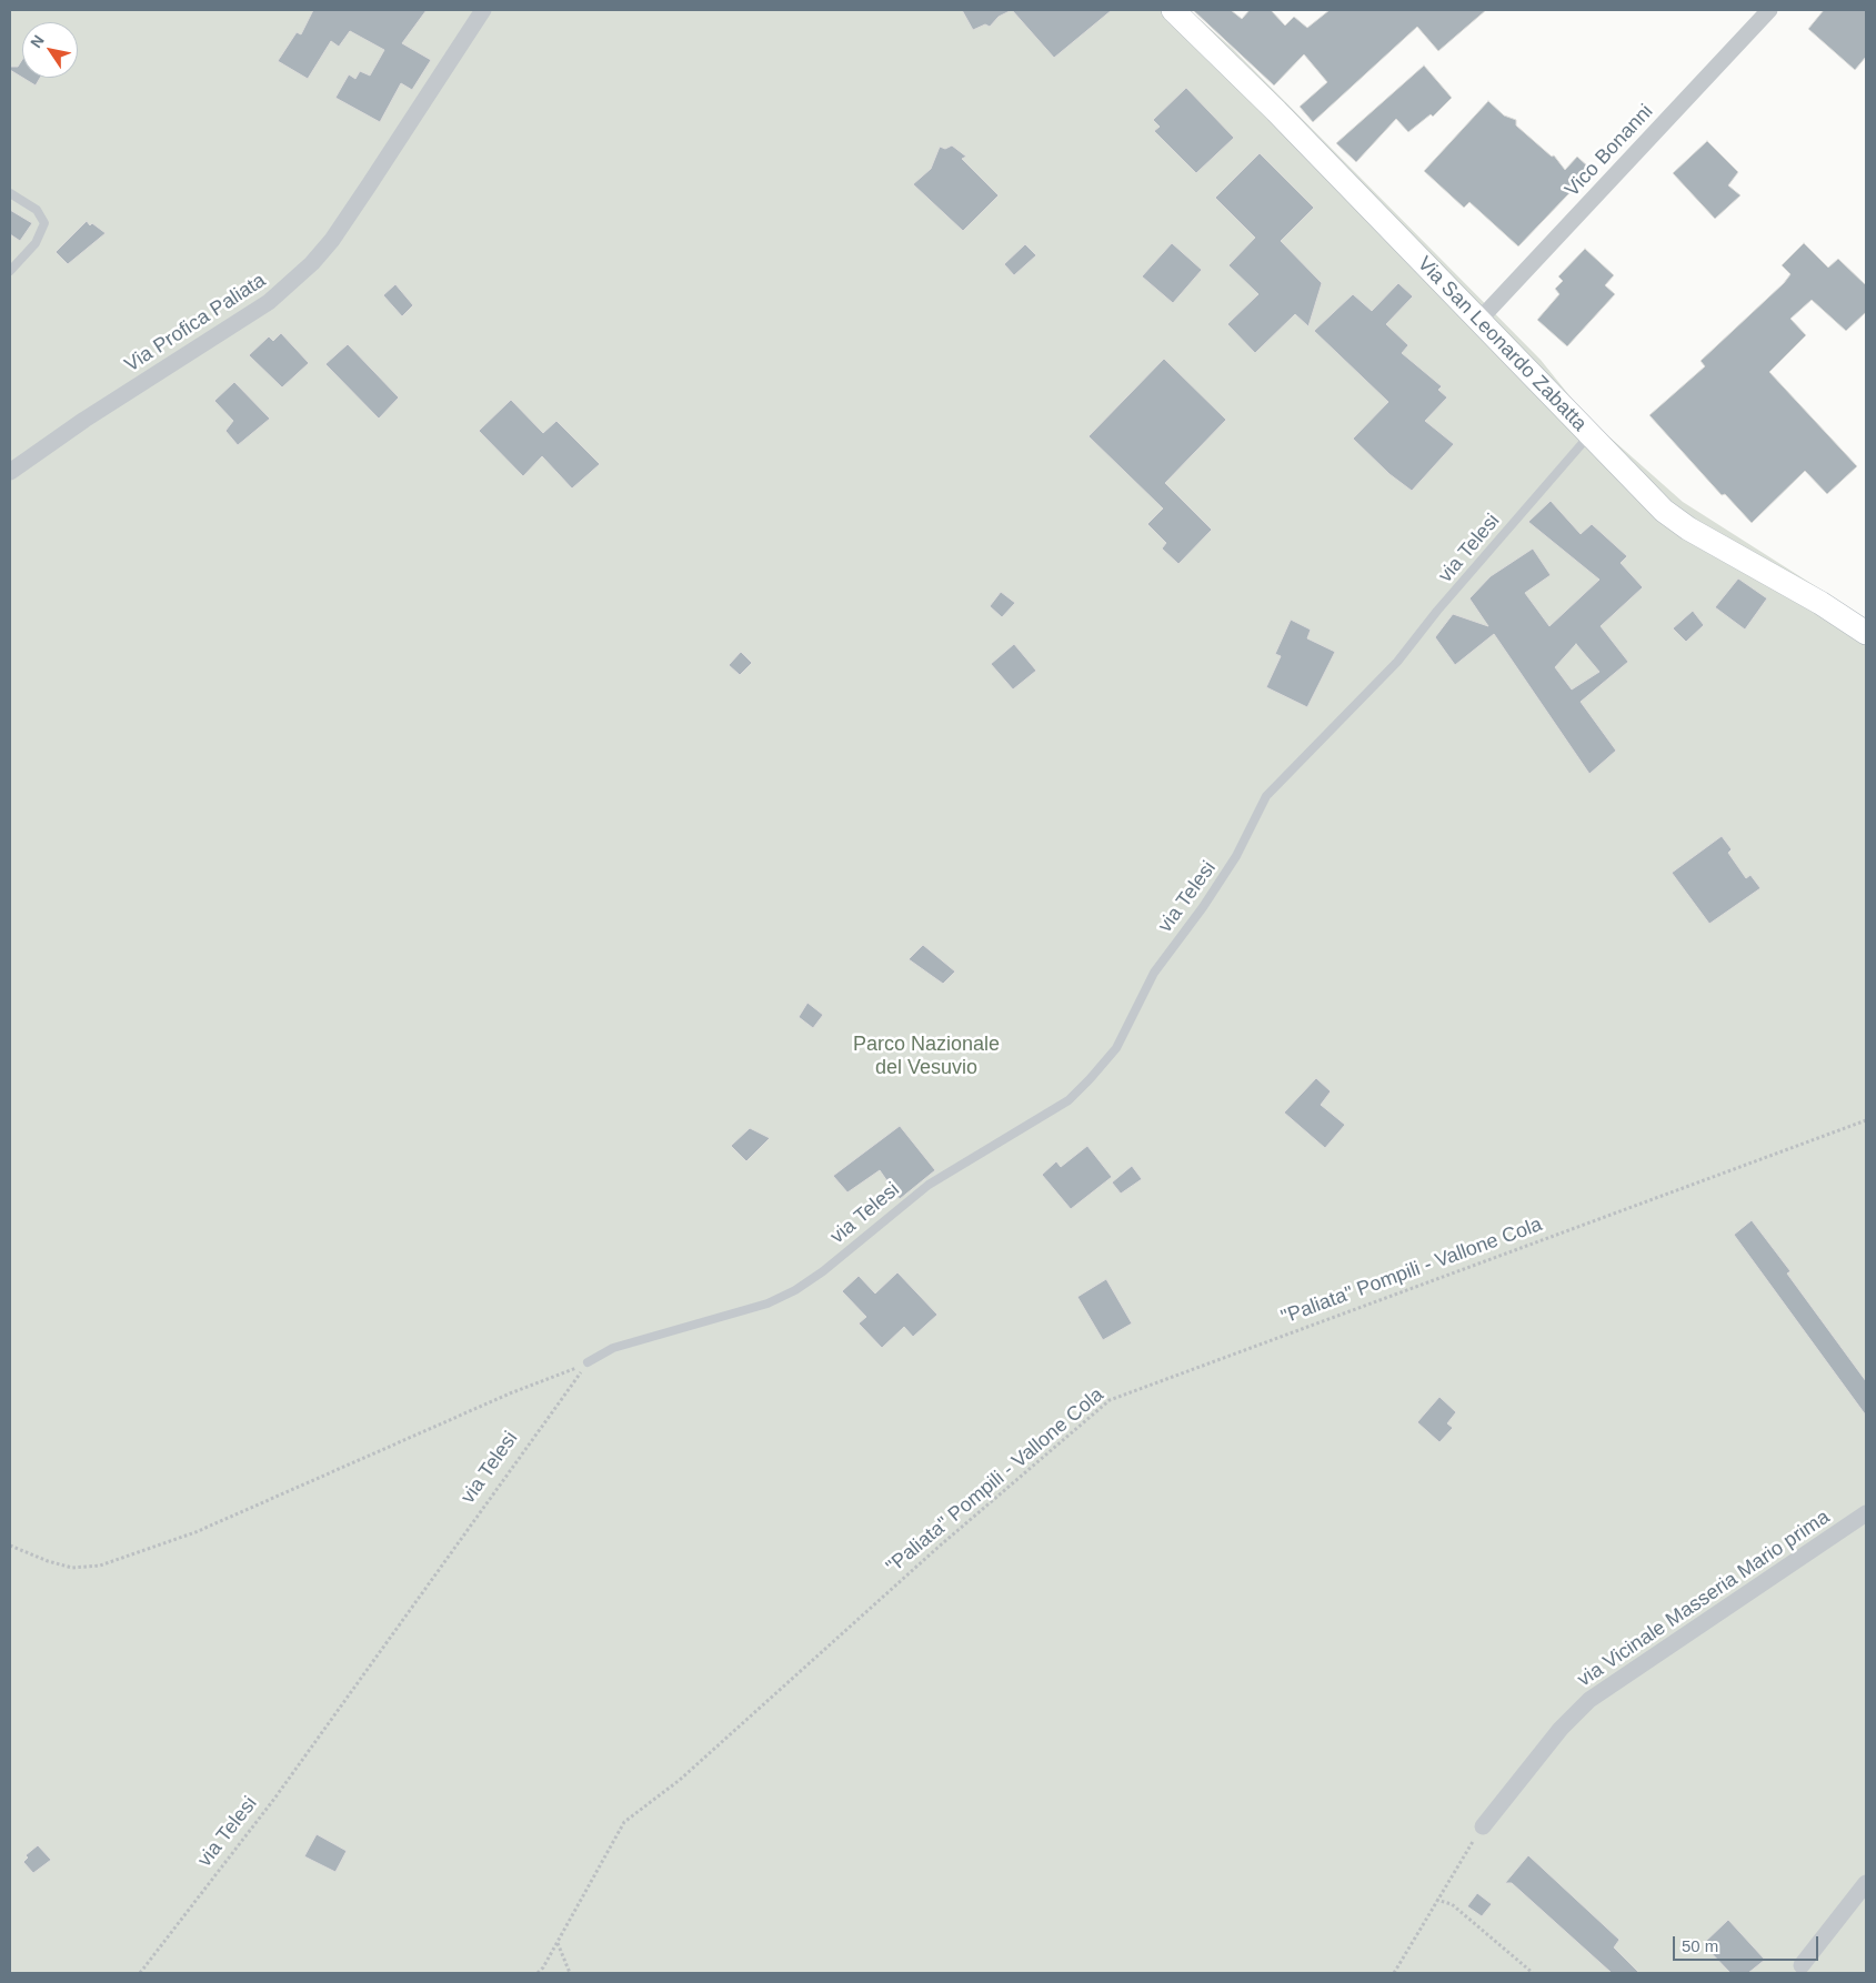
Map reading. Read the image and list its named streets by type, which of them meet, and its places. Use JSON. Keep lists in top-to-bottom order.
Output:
{
  "streets": {
    "street": [
      "Vico Bonanni",
      "Via Profica Paliata",
      "Via San Leonardo Zabatta",
      "via Vicinale Masseria Mario prima"
    ],
    "lane": ["via Telesi"],
    "path": ["\"Paliata\" Pompili - Vallone Cola"]
  },
  "crossings": [
    ["Vico Bonanni", "Via San Leonardo Zabatta"],
    ["Via San Leonardo Zabatta", "via Telesi"]
  ],
  "parks": ["Parco Nazionale del Vesuvio"],
  "scale_bar": "50 m",
  "north": "top left"
}
